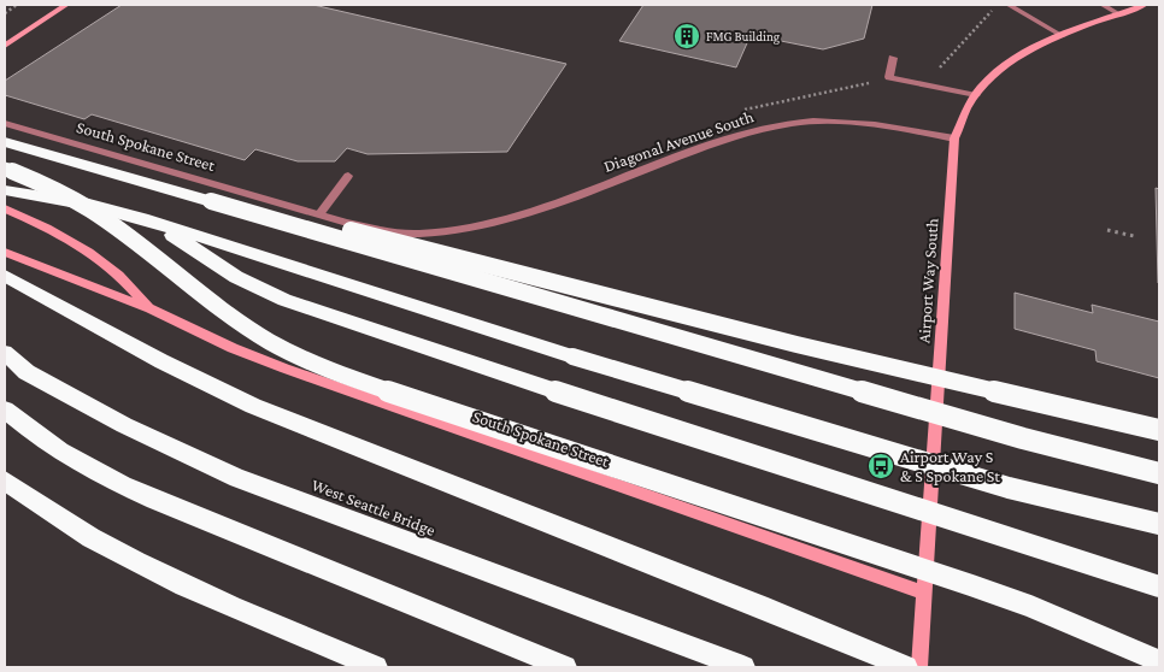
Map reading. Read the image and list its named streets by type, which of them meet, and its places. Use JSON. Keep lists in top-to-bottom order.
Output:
{
  "streets": {
    "highway": ["West Seattle Bridge"],
    "main road": ["South Spokane Street", "Airport Way South"],
    "street": ["Diagonal Avenue South"]
  },
  "crossings": [
    ["Diagonal Avenue South", "South Spokane Street"],
    ["Diagonal Avenue South", "Airport Way South"],
    ["South Spokane Street", "Airport Way South"]
  ],
  "places": {
    "building": ["FMG Building"],
    "bus stop": ["Airport Way S & S Spokane St"]
  }
}
